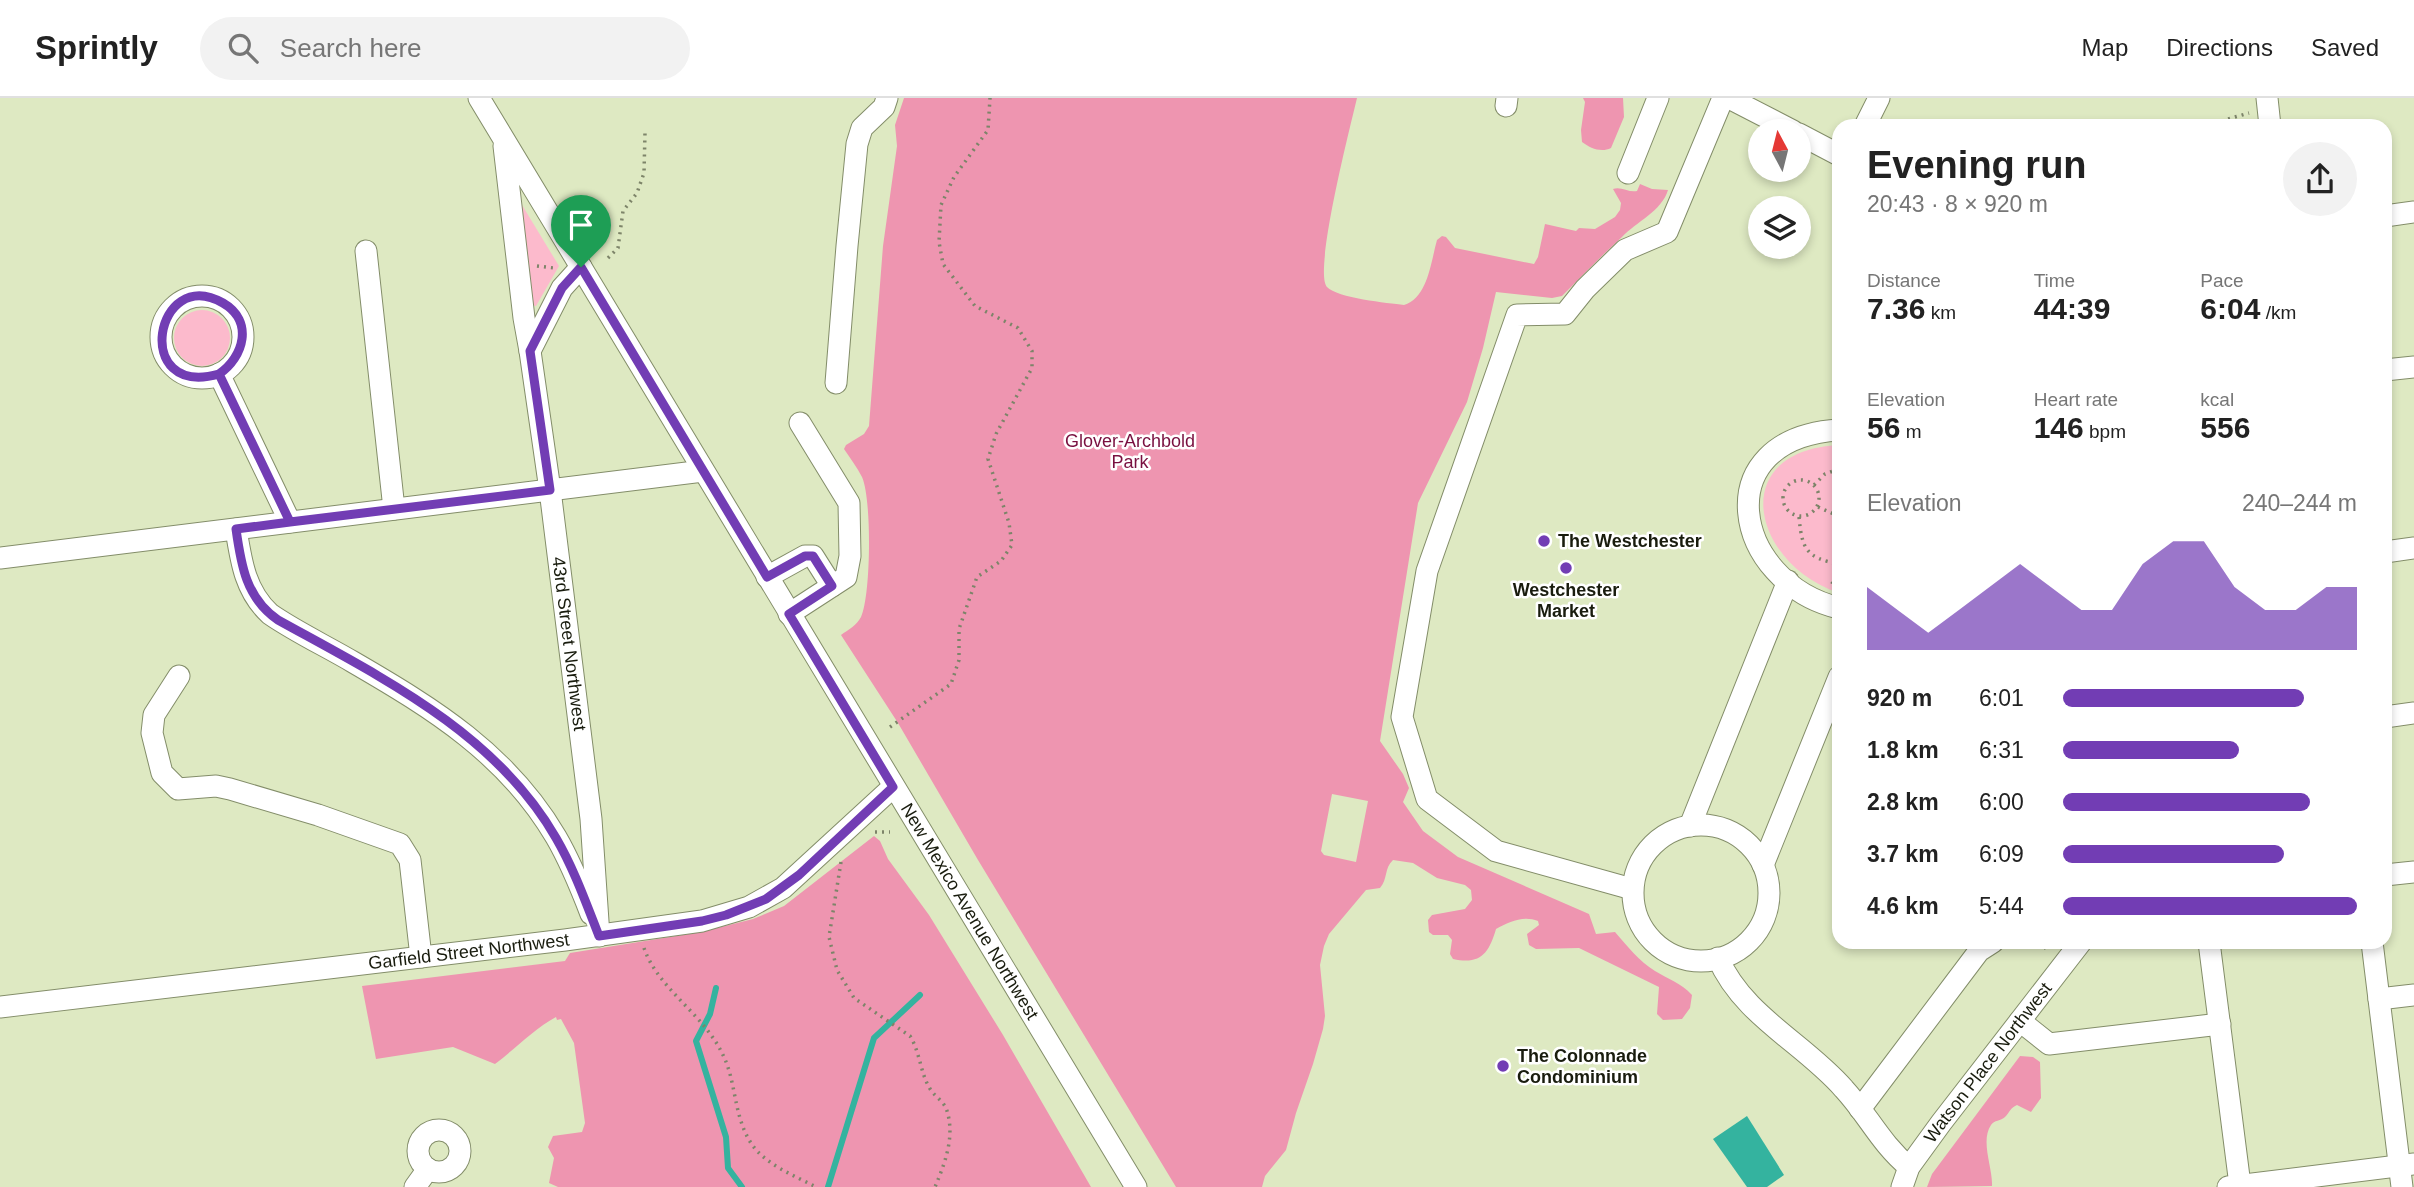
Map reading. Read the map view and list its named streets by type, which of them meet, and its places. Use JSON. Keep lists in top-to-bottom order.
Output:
{
  "streets": {
    "street": [
      "43rd Street Northwest",
      "New Mexico Avenue Northwest",
      "Garfield Street Northwest",
      "Watson Place Northwest"
    ]
  },
  "crossings": [
    ["43rd Street Northwest", "New Mexico Avenue Northwest"],
    ["43rd Street Northwest", "Garfield Street Northwest"],
    ["New Mexico Avenue Northwest", "Garfield Street Northwest"]
  ],
  "parks": ["Glover-Archbold Park"],
  "places": ["The Westchester", "Westchester Market", "The Colonnade Condominium"],
  "north": "top",
  "page": {
    "header": "Sprintly",
    "search": "Search here",
    "nav": ["Map", "Directions", "Saved"],
    "heading": ["Evening run", "20:43 · 8 × 920 m"],
    "stats": [
      ["Distance", "7.36 km"],
      ["Time", "44:39"],
      ["Pace", "6:04 /km"],
      ["Elevation", "56 m"],
      ["Heart rate", "146 bpm"],
      ["kcal", "556"]
    ],
    "chart": ["Elevation", "240–244 m"],
    "list": [
      {
        "name": "920 m",
        "note": "6:01"
      },
      {
        "name": "1.8 km",
        "note": "6:31"
      },
      {
        "name": "2.8 km",
        "note": "6:00"
      },
      {
        "name": "3.7 km",
        "note": "6:09"
      },
      {
        "name": "4.6 km",
        "note": "5:44"
      }
    ]
  }
}
